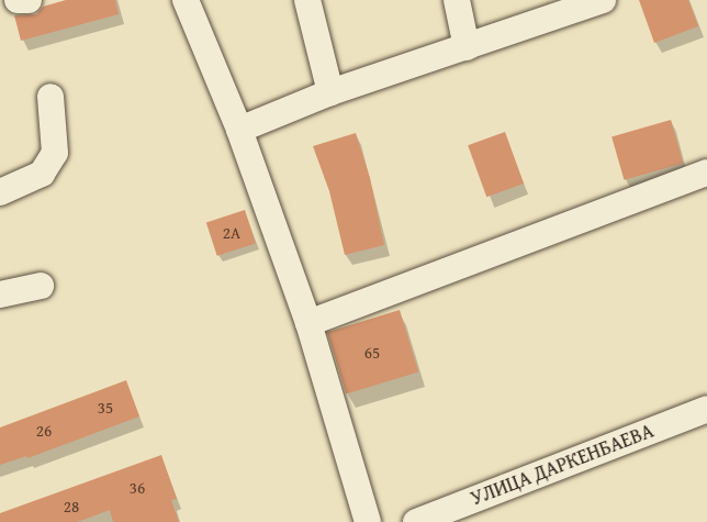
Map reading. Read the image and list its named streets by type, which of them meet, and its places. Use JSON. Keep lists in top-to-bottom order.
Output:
{
  "streets": {
    "street": ["УЛИЦА ДАРКЕНБАЕВА"]
  },
  "house_numbers": [
    "2А",
    "65",
    "35",
    "26",
    "36",
    "28"
  ]
}
